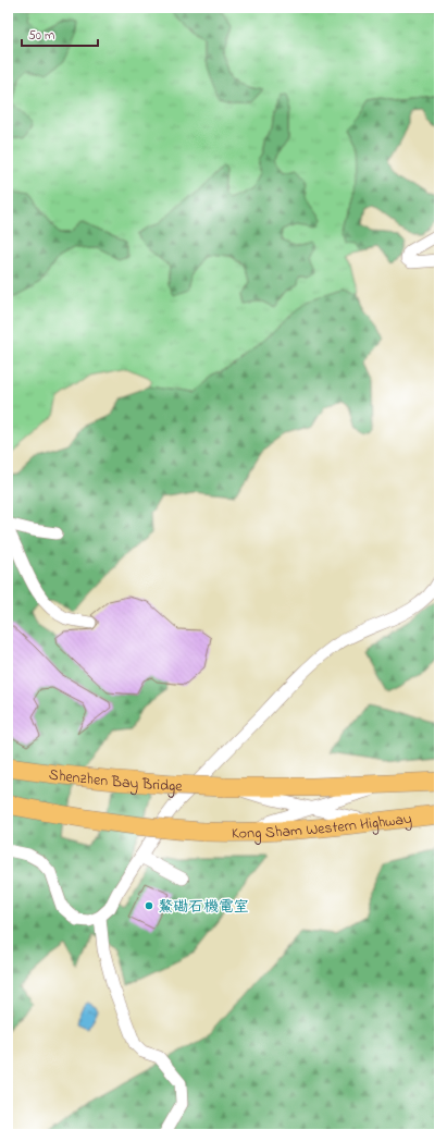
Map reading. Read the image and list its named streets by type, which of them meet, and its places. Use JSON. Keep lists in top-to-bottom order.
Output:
{
  "streets": {
    "highway": ["Shenzhen Bay Bridge", "Kong Sham Western Highway"]
  },
  "places": ["鰲磡石機電室"],
  "scale_bar": "50 m"
}
